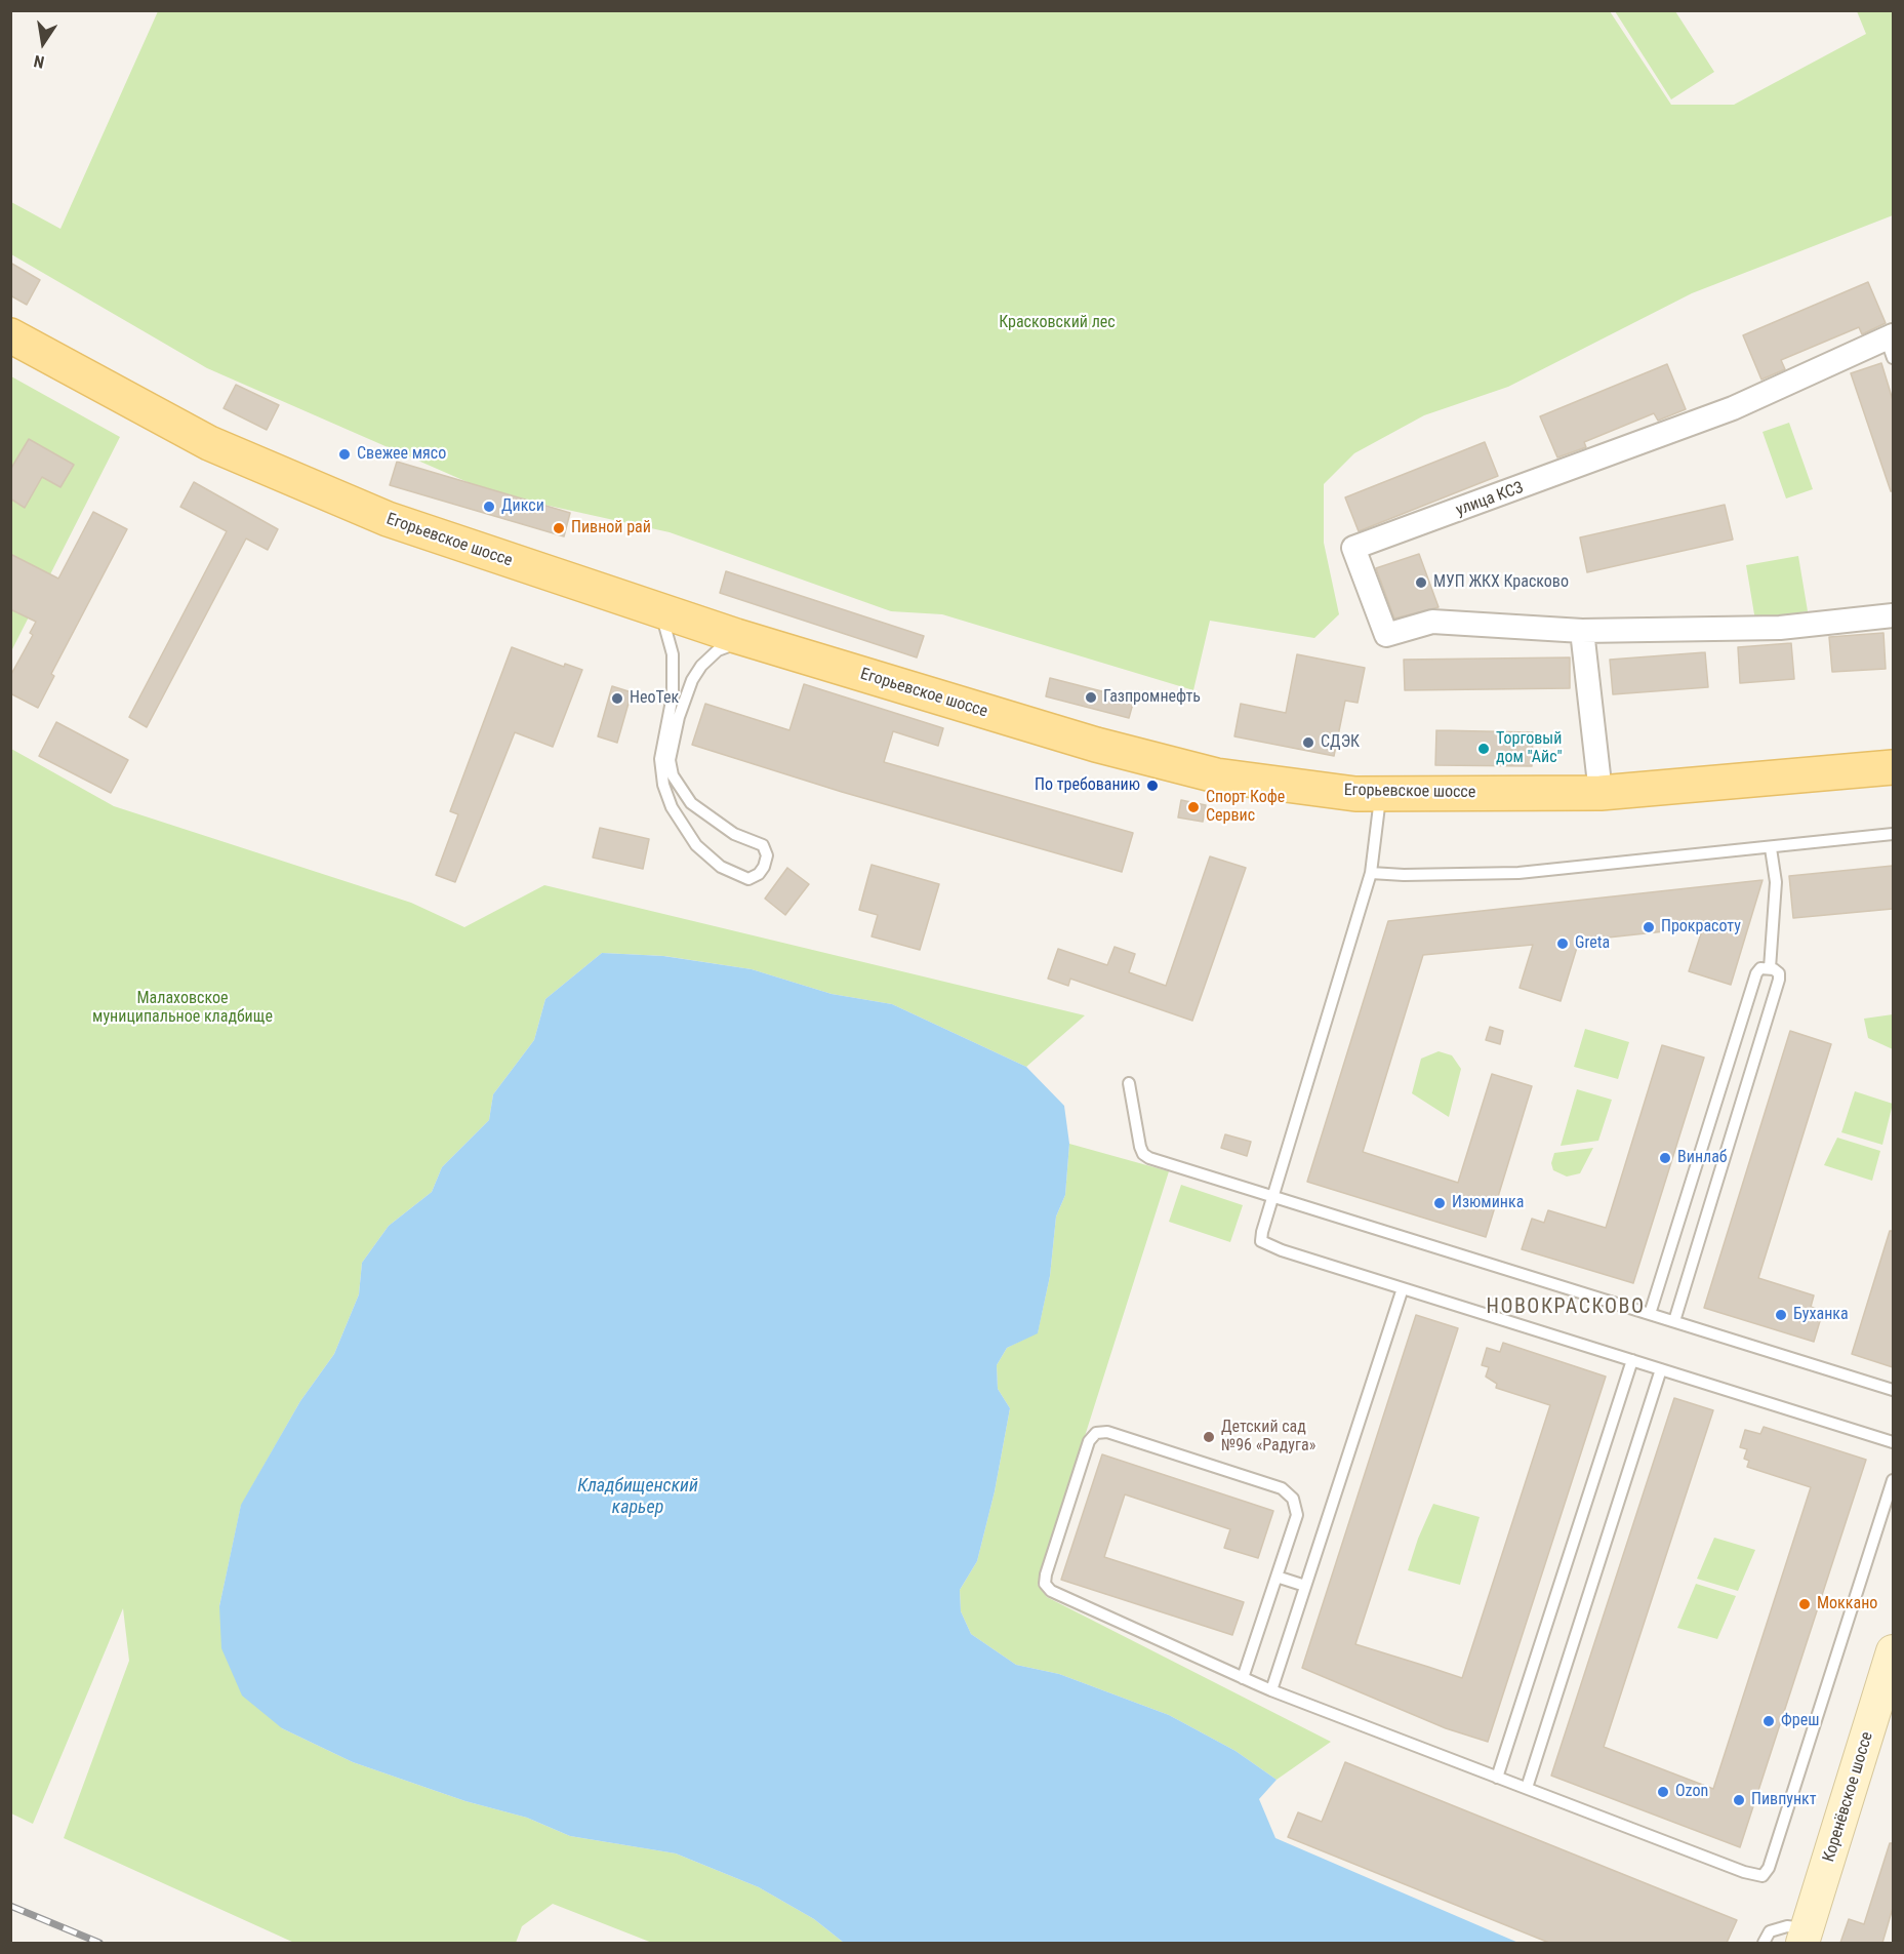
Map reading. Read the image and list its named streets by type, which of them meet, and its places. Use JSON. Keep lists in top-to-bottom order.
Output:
{
  "streets": {
    "main road": ["Егорьевское шоссе", "Коренёвское шоссе"],
    "street": ["улица КСЗ"]
  },
  "districts": ["НОВОКРАСКОВО"],
  "water": ["Кладбищенский карьер"],
  "parks": ["Красковский лес", "Малаховское муниципальное кладбище"],
  "places": [
    "Свежее мясо",
    "Дикси",
    "Пивной рай",
    "МУП ЖКХ Красково",
    "Газпромнефть",
    "НеоТек",
    "СДЭК",
    "Торговый дом \"Айс\"",
    "По требованию",
    "Спорт Кофе Сервис",
    "Прокрасоту",
    "Greta",
    "Винлаб",
    "Изюминка",
    "Буханка",
    "Детский сад №96 «Радуга»",
    "Моккано",
    "Фреш",
    "Ozon",
    "Пивпункт"
  ],
  "north": "bottom"
}
